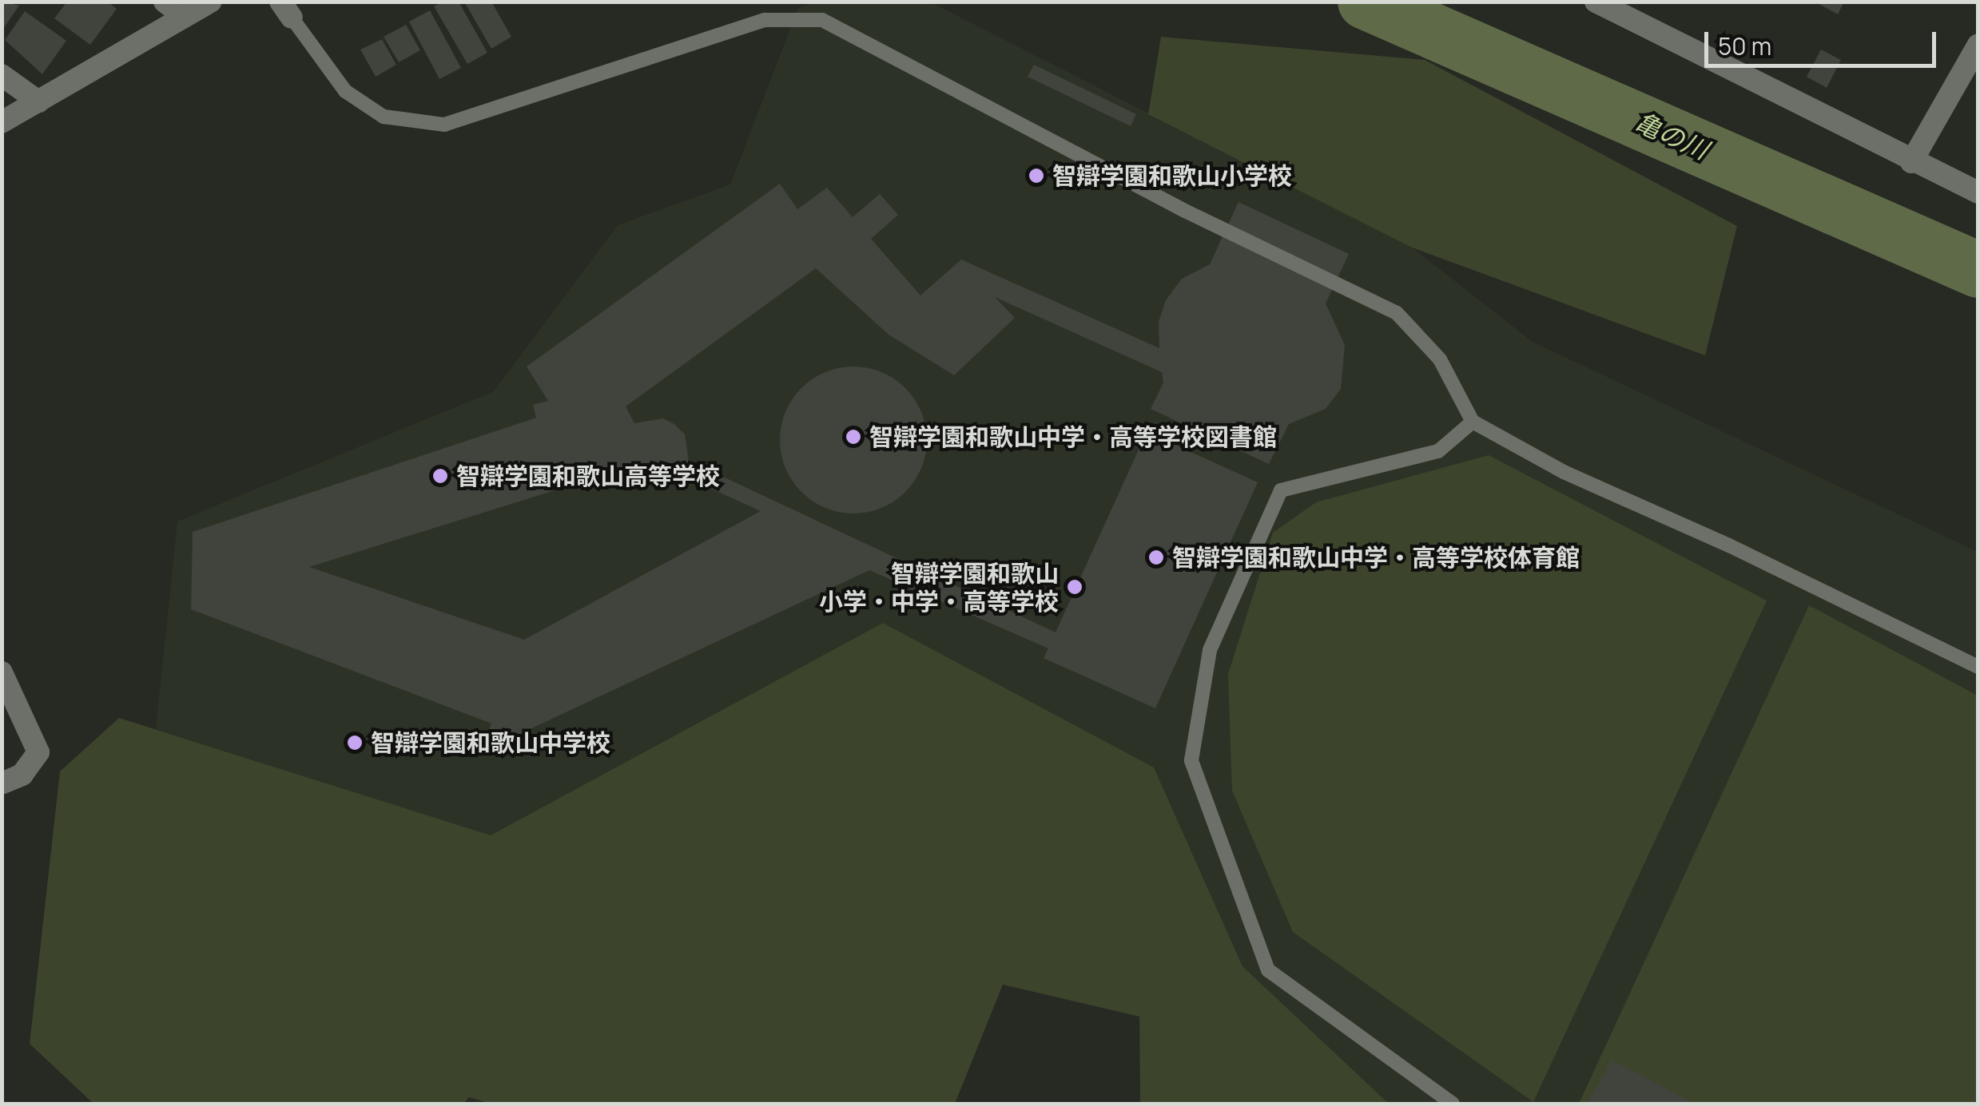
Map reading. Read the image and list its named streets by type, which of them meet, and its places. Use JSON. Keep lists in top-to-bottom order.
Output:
{
  "water": ["亀の川"],
  "places": [
    "智辯学園和歌山小学校",
    "智辯学園和歌山中学・高等学校図書館",
    "智辯学園和歌山高等学校",
    "智辯学園和歌山中学・高等学校体育館",
    "智辯学園和歌山 小学・中学・高等学校",
    "智辯学園和歌山中学校"
  ],
  "scale_bar": "50 m"
}
